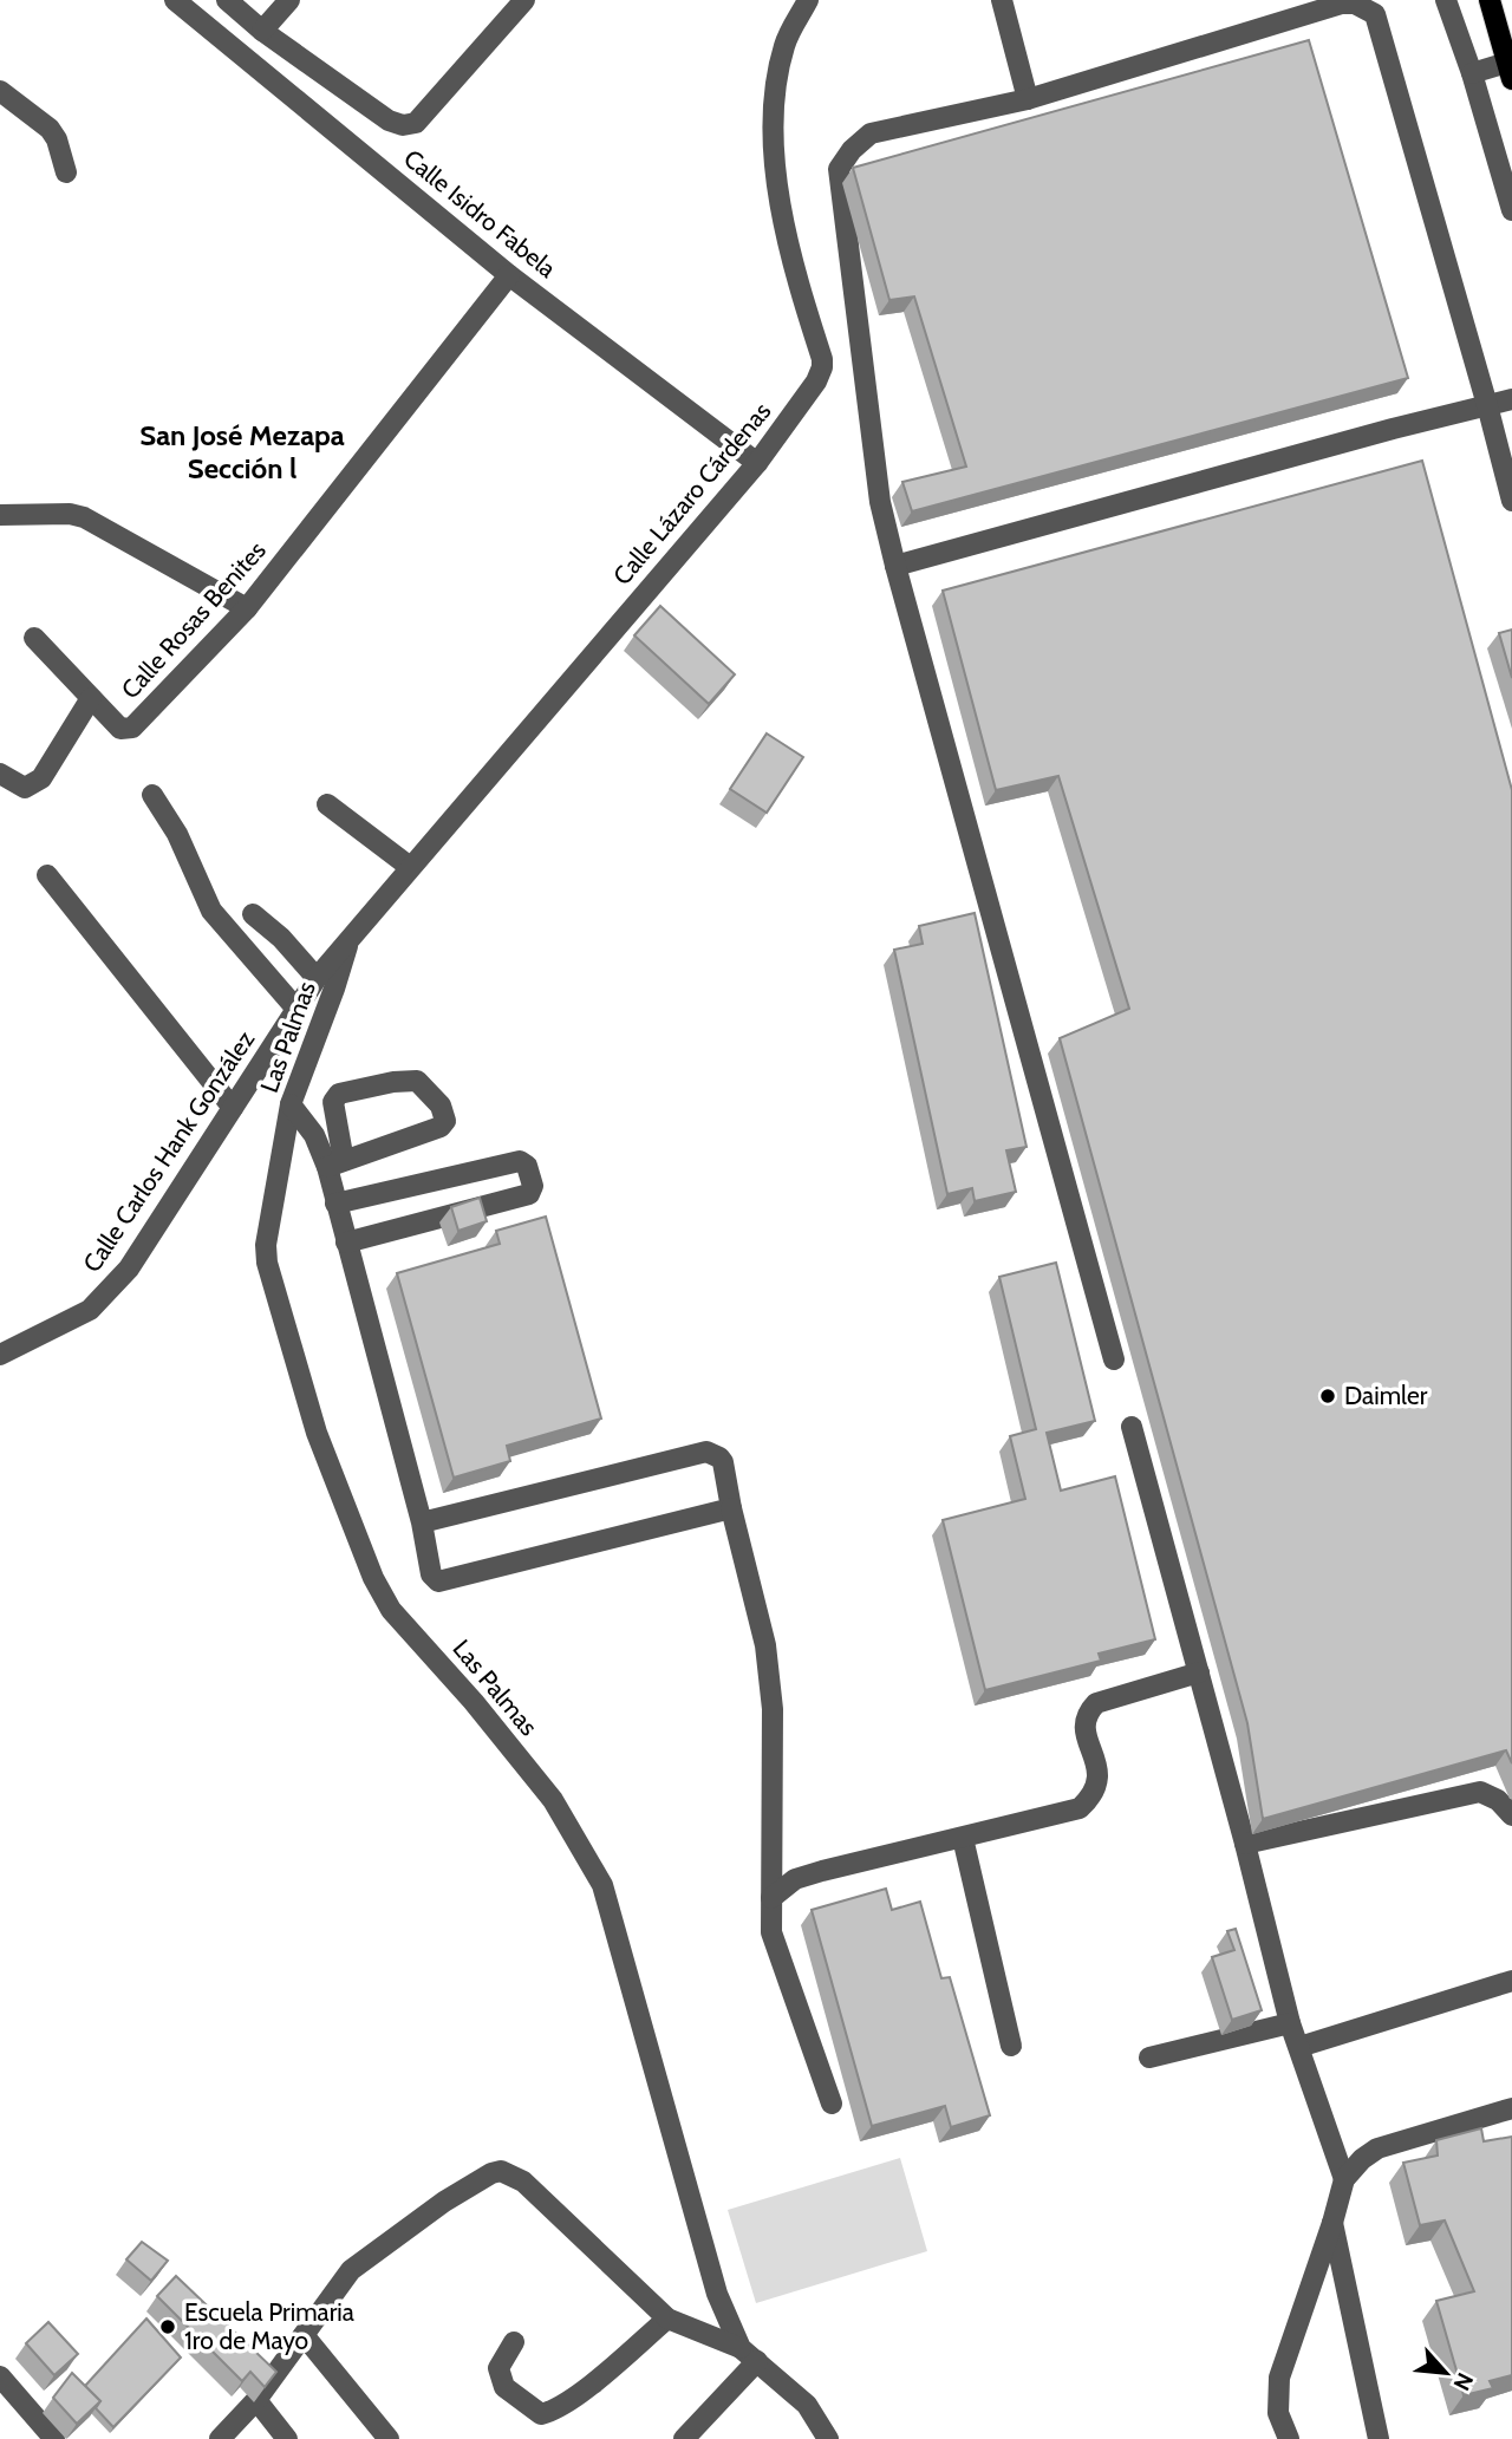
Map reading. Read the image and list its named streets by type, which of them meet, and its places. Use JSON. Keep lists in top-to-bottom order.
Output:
{
  "streets": {
    "street": [
      "Calle Isidro Fabela",
      "Calle Lázaro Cárdenas",
      "Calle Rosas Benites",
      "Las Palmas",
      "Calle Carlos Hank González"
    ]
  },
  "crossings": [
    ["Calle Isidro Fabela", "Calle Lázaro Cárdenas"],
    ["Calle Isidro Fabela", "Calle Rosas Benites"],
    ["Calle Lázaro Cárdenas", "Las Palmas"],
    ["Calle Lázaro Cárdenas", "Calle Carlos Hank González"],
    ["Las Palmas", "Calle Carlos Hank González"]
  ],
  "districts": ["San José Mezapa Sección l"],
  "places": ["Daimler", "Escuela Primaria 1ro de Mayo"],
  "north": "bottom right"
}
